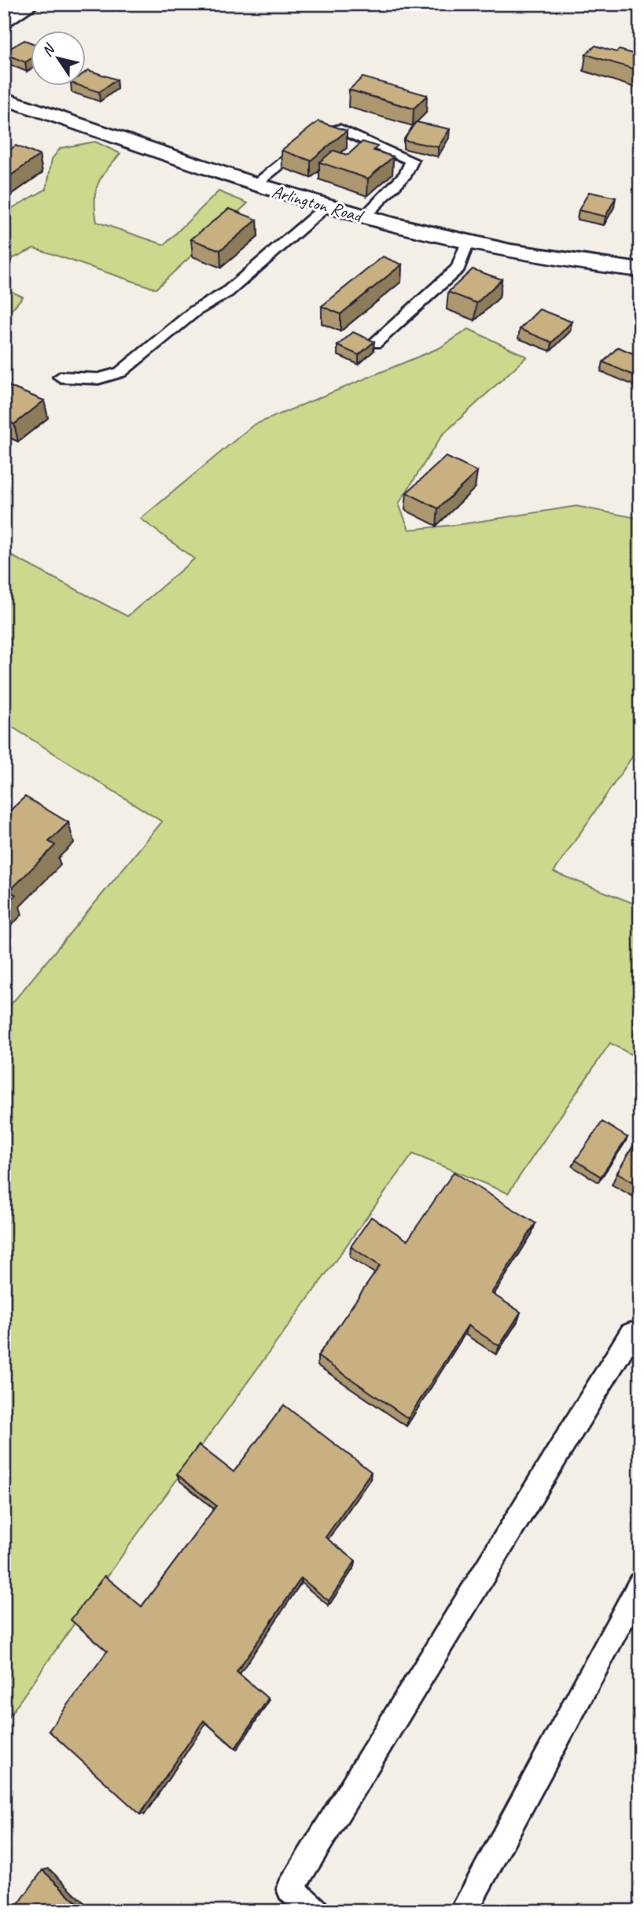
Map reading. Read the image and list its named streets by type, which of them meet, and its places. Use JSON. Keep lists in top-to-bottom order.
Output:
{
  "streets": {
    "street": ["Arlington Road"]
  },
  "north": "top left"
}
